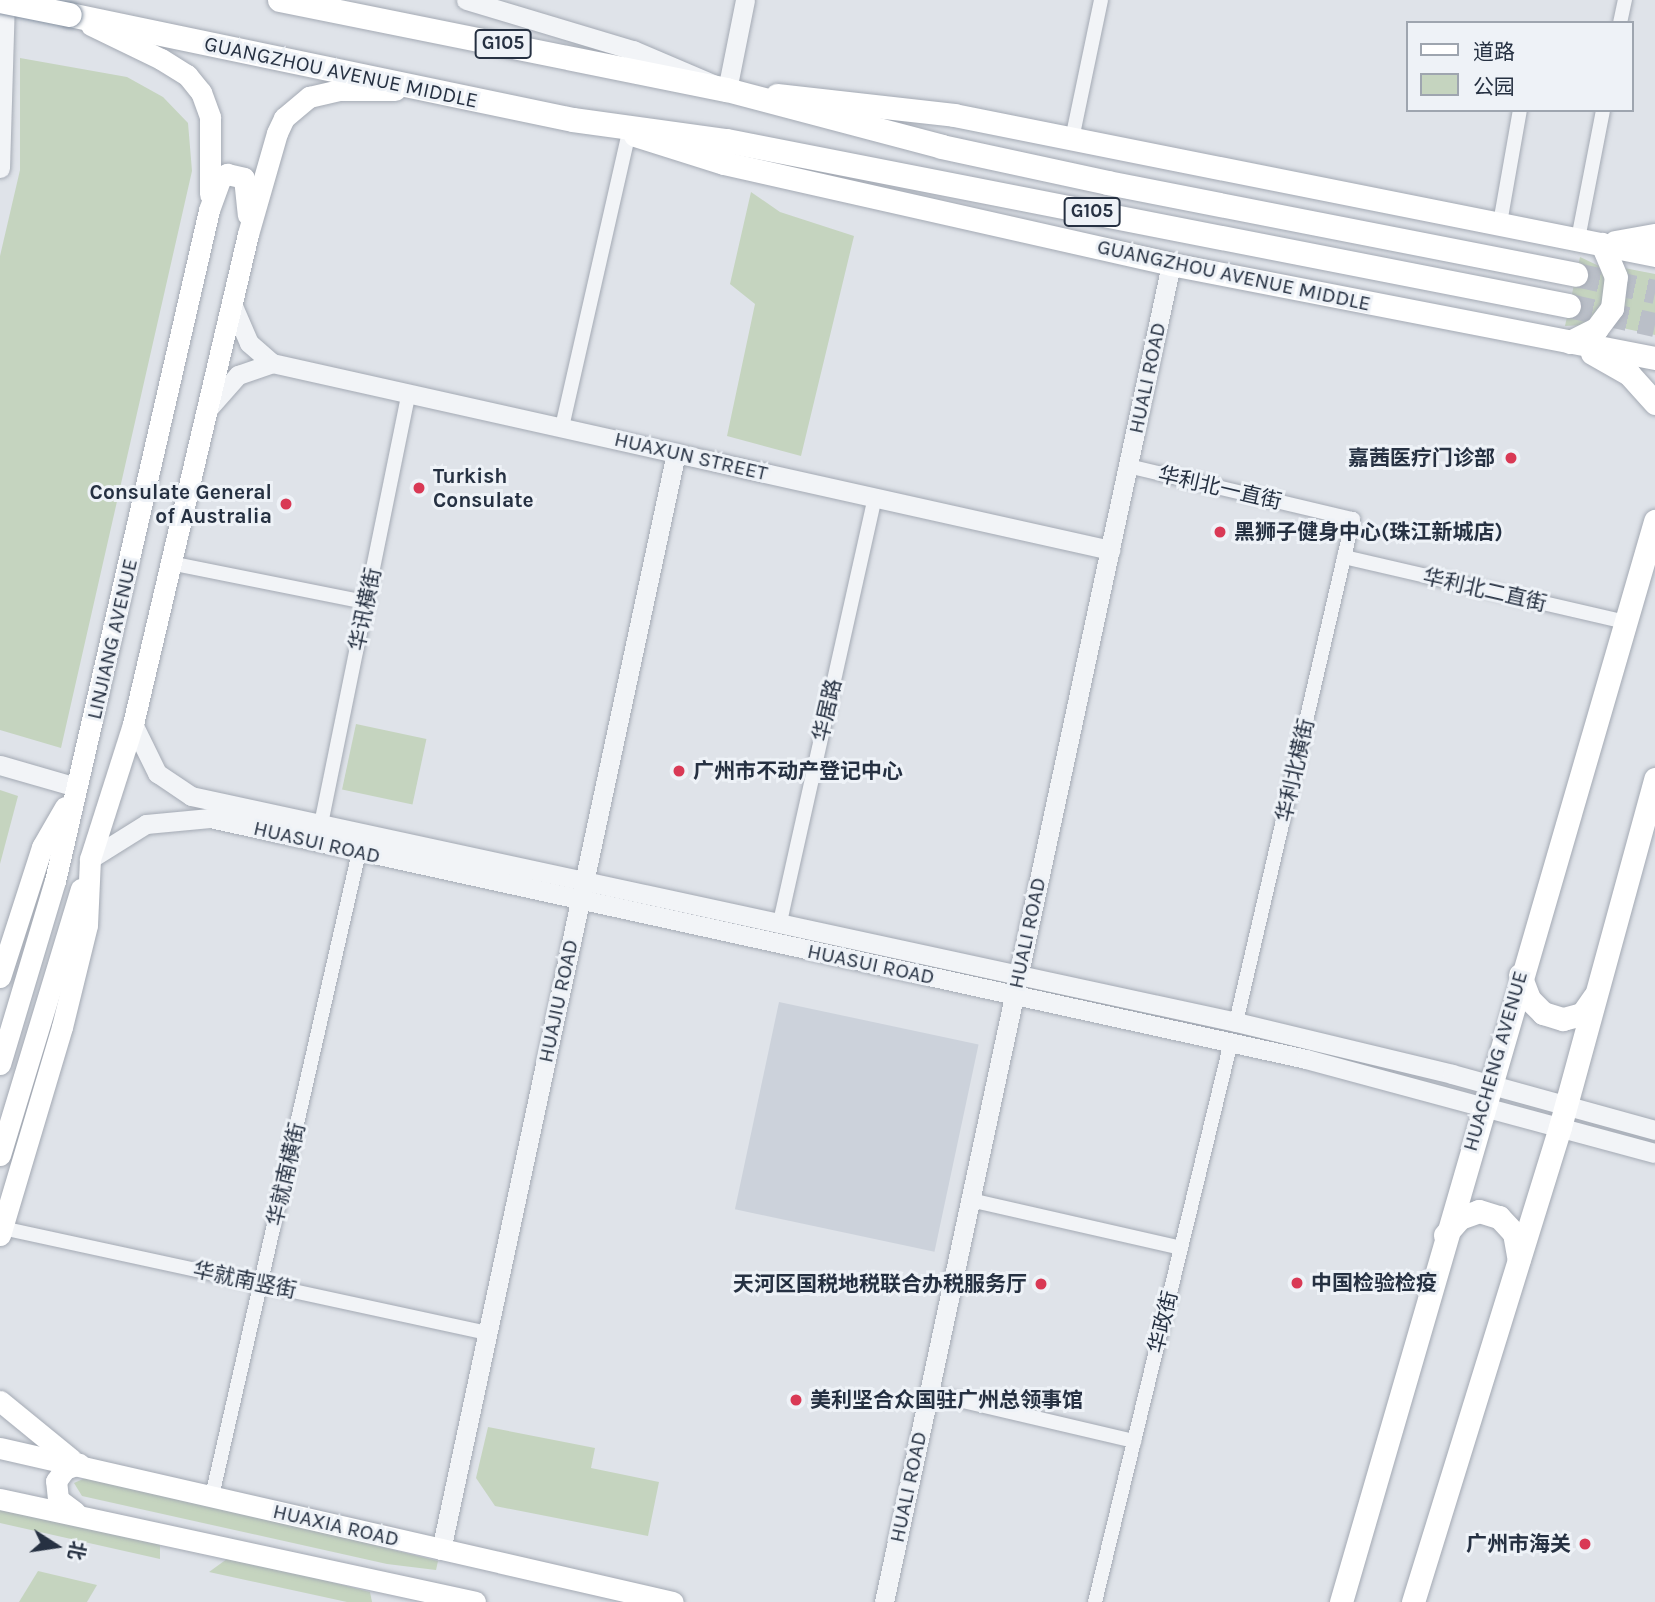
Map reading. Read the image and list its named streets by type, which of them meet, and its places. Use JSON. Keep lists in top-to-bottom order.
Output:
{
  "streets": {
    "highway": ["G105", "GUANGZHOU AVENUE MIDDLE"],
    "main road": ["LINJIANG AVENUE", "HUACHENG AVENUE", "HUAXIA ROAD"],
    "street": [
      "HUALI ROAD",
      "HUAXUN STREET",
      "华利北一直街",
      "华利北二直街",
      "华讯横街",
      "华居路",
      "华利北横街",
      "HUASUI ROAD",
      "HUAJIU ROAD",
      "华就南横街",
      "华就南竖街",
      "华政街"
    ]
  },
  "crossings": [
    ["G105", "GUANGZHOU AVENUE MIDDLE"],
    ["GUANGZHOU AVENUE MIDDLE", "HUALI ROAD"],
    ["HUALI ROAD", "HUAXUN STREET"],
    ["HUALI ROAD", "华利北一直街"],
    ["HUALI ROAD", "HUASUI ROAD"],
    ["HUAXUN STREET", "华讯横街"],
    ["HUAXUN STREET", "华居路"],
    ["HUAXUN STREET", "HUAJIU ROAD"],
    ["华利北一直街", "华利北横街"],
    ["华利北二直街", "华利北横街"],
    ["华利北二直街", "HUACHENG AVENUE"],
    ["华讯横街", "HUASUI ROAD"],
    ["LINJIANG AVENUE", "HUASUI ROAD"],
    ["华居路", "HUASUI ROAD"],
    ["华利北横街", "HUASUI ROAD"],
    ["HUASUI ROAD", "HUAJIU ROAD"],
    ["HUASUI ROAD", "HUACHENG AVENUE"],
    ["HUASUI ROAD", "华就南横街"],
    ["HUASUI ROAD", "华政街"],
    ["HUAJIU ROAD", "华就南竖街"],
    ["HUAJIU ROAD", "HUAXIA ROAD"],
    ["华就南横街", "华就南竖街"],
    ["华就南横街", "HUAXIA ROAD"]
  ],
  "places": [
    "嘉茜医疗门诊部",
    "Turkish Consulate",
    "Consulate General of Australia",
    "黑狮子健身中心(珠江新城店)",
    "广州市不动产登记中心",
    "中国检验检疫",
    "天河区国税地税联合办税服务厅",
    "美利坚合众国驻广州总领事馆",
    "广州市海关"
  ],
  "legend": ["道路", "公园"],
  "north": "right"
}
